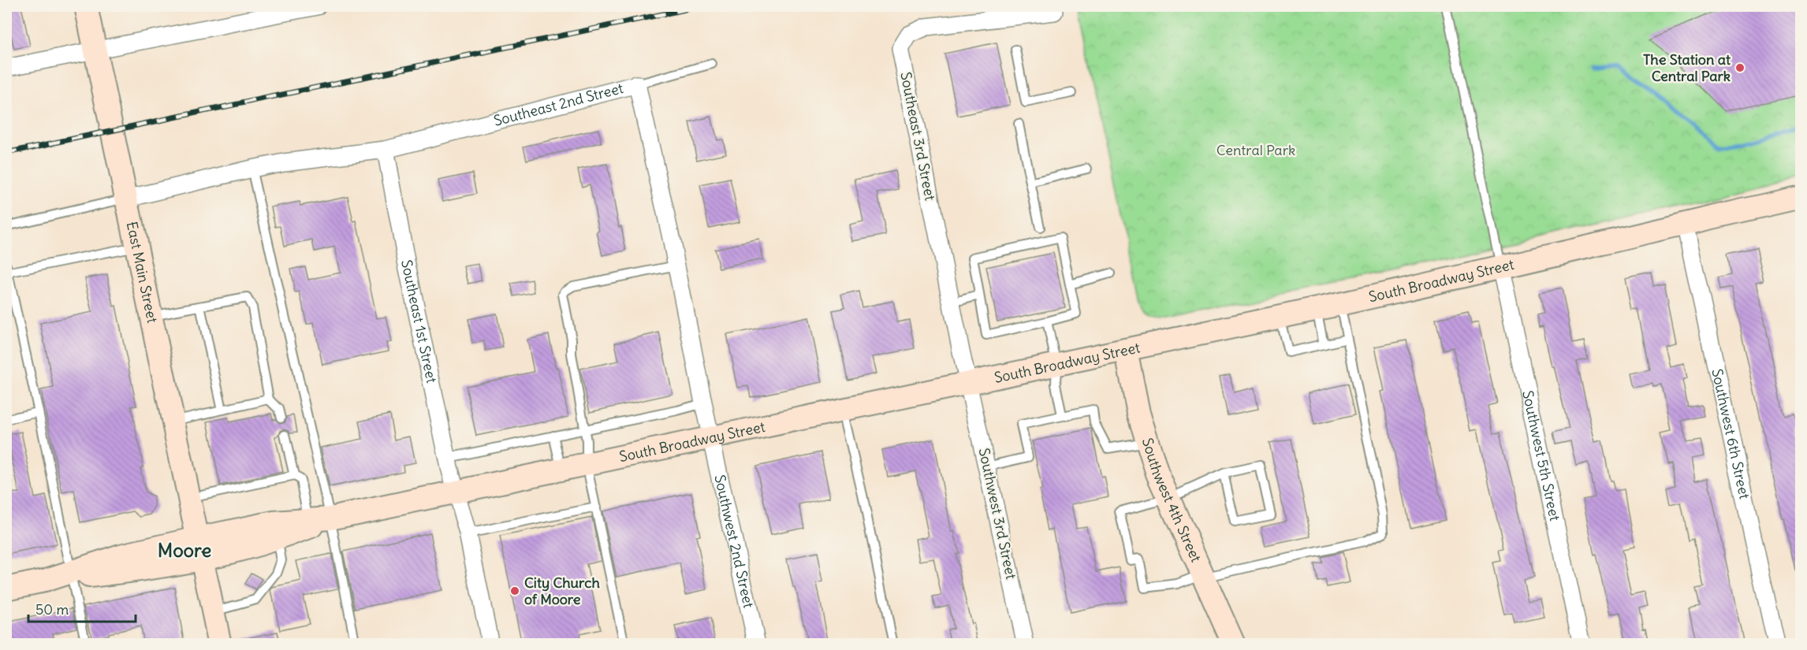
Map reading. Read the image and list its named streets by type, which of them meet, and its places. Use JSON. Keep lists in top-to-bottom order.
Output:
{
  "streets": {
    "main road": ["East Main Street", "South Broadway Street", "Southwest 4th Street"],
    "street": [
      "Southeast 2nd Street",
      "Southeast 3rd Street",
      "Southeast 1st Street",
      "Southwest 6th Street",
      "Southwest 5th Street",
      "Southwest 3rd Street",
      "Southwest 2nd Street"
    ]
  },
  "crossings": [
    ["Southeast 2nd Street", "East Main Street"],
    ["Southeast 2nd Street", "South Broadway Street"],
    ["Southeast 2nd Street", "Southeast 1st Street"],
    ["Southeast 2nd Street", "Southwest 2nd Street"],
    ["Southeast 3rd Street", "South Broadway Street"],
    ["Southeast 3rd Street", "Southwest 3rd Street"],
    ["East Main Street", "South Broadway Street"],
    ["South Broadway Street", "Southeast 1st Street"],
    ["South Broadway Street", "Southwest 6th Street"],
    ["South Broadway Street", "Southwest 5th Street"],
    ["South Broadway Street", "Southwest 4th Street"],
    ["South Broadway Street", "Southwest 3rd Street"],
    ["South Broadway Street", "Southwest 2nd Street"]
  ],
  "districts": ["Moore"],
  "parks": ["Central Park"],
  "places": ["The Station at Central Park", "City Church of Moore"],
  "scale_bar": "50 m"
}
